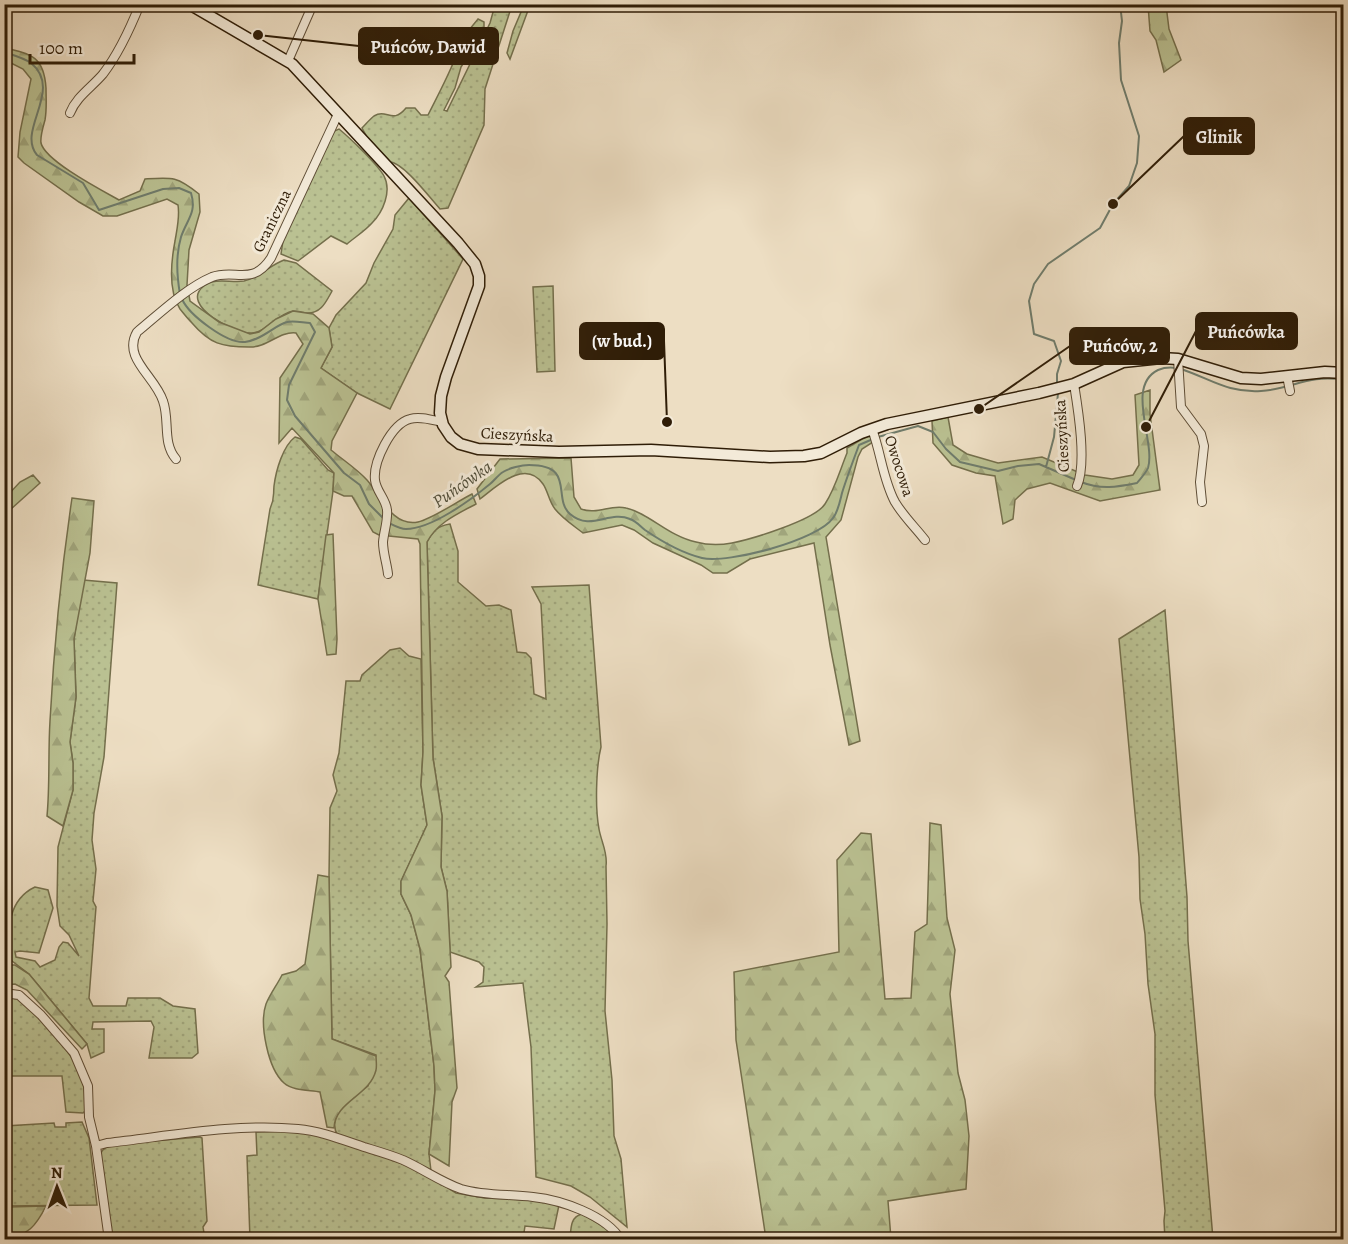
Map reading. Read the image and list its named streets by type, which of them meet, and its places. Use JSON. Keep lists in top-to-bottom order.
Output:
{
  "streets": {
    "street": ["Graniczna", "Cieszyńska", "Owocowa"]
  },
  "crossings": [
    ["Cieszyńska", "Owocowa"]
  ],
  "water": ["Puńcówka"],
  "places": [
    "Puńców, Dawid",
    "Glinik",
    "Puńców, 2",
    "(w bud.)",
    "Puńcówka"
  ],
  "scale_bar": "100 m",
  "north": "top"
}
